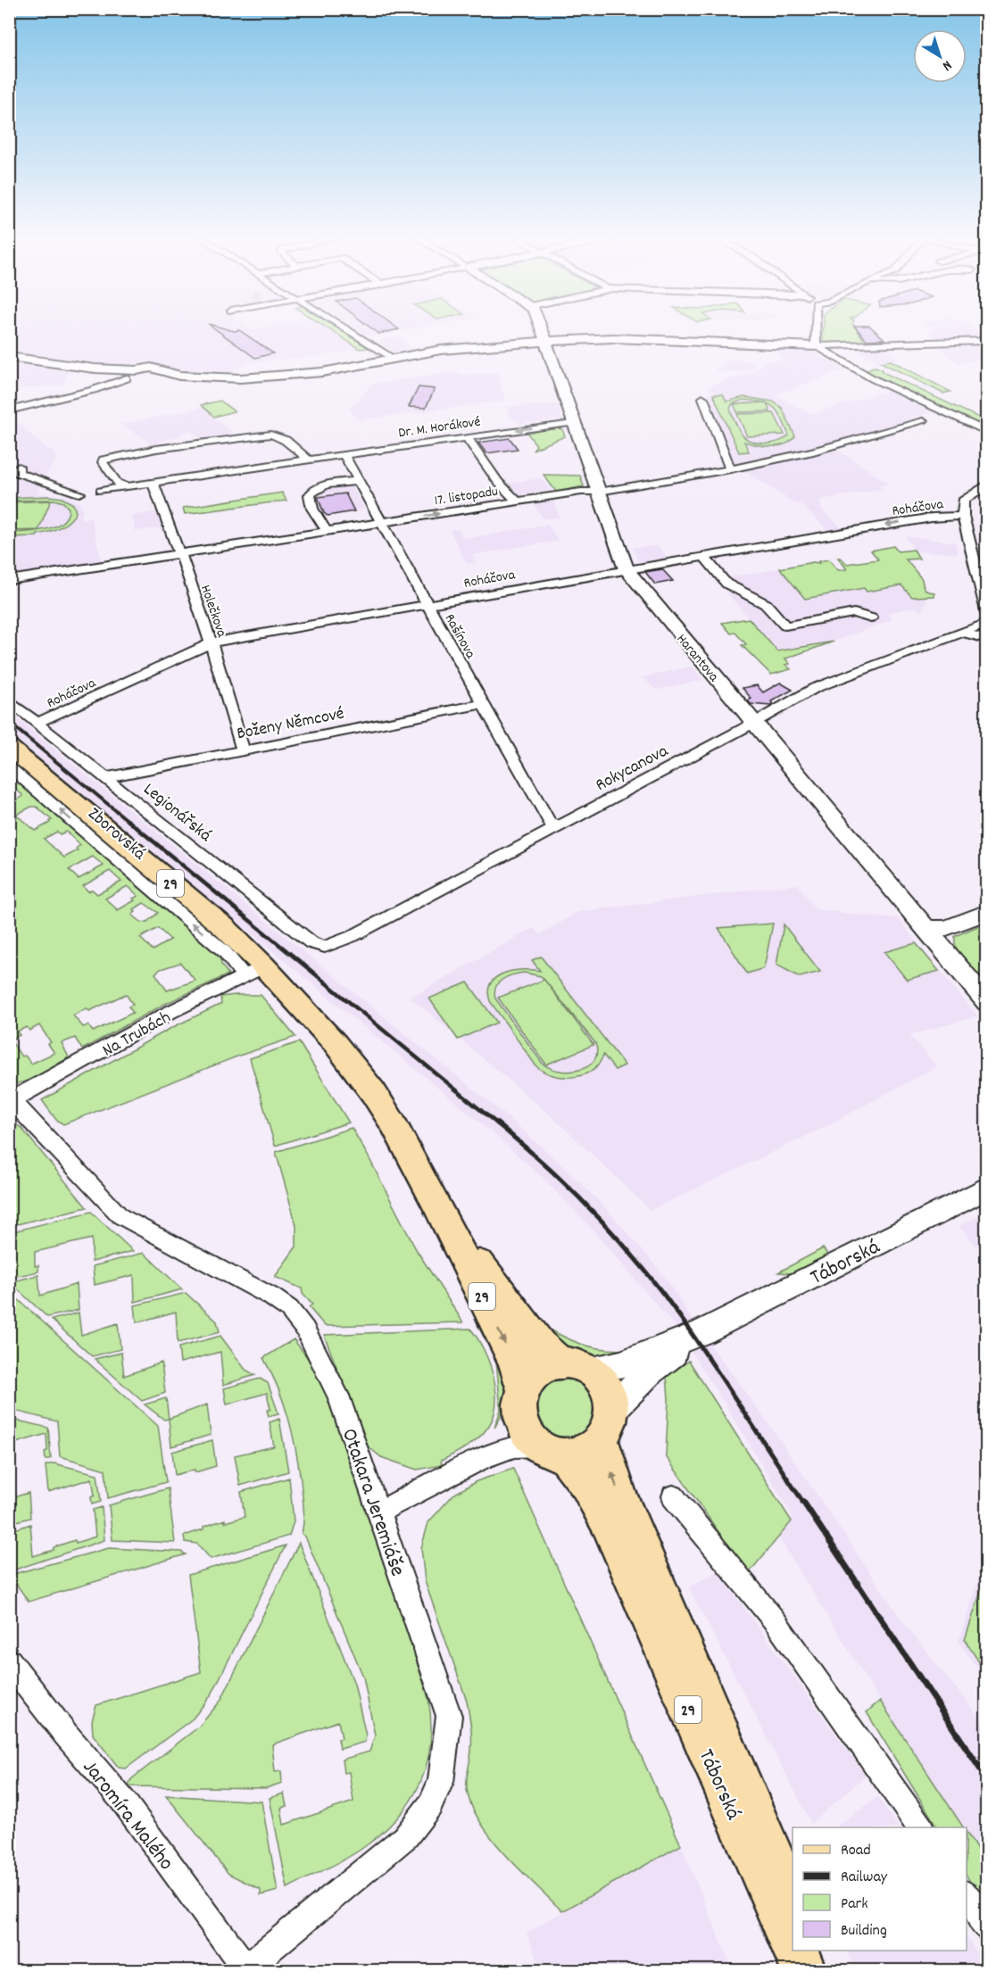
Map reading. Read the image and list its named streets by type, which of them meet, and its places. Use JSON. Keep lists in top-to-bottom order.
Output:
{
  "streets": {
    "main road": ["29", "Táborská"],
    "street": [
      "Dr. M. Horákové",
      "17. listopadu",
      "Roháčova",
      "Holečkova",
      "Rašínova",
      "Harantova",
      "Boženy Němcové",
      "Rokycanova",
      "Legionářská",
      "Zborovská",
      "Na Trubách",
      "Otakara Jeremiáše",
      "Jaromíra Malého"
    ]
  },
  "crossings": [
    ["Dr. M. Horákové", "Holečkova"],
    ["Dr. M. Horákové", "Rašínova"],
    ["Dr. M. Horákové", "Harantova"],
    ["17. listopadu", "Holečkova"],
    ["17. listopadu", "Rašínova"],
    ["17. listopadu", "Harantova"],
    ["Roháčova", "Holečkova"],
    ["Roháčova", "Rašínova"],
    ["Roháčova", "Harantova"],
    ["Roháčova", "Legionářská"],
    ["Holečkova", "Boženy Němcové"],
    ["Rašínova", "Boženy Němcové"],
    ["Rašínova", "Rokycanova"],
    ["Harantova", "Rokycanova"],
    ["Boženy Němcové", "Legionářská"],
    ["Rokycanova", "Legionářská"],
    ["Zborovská", "29"],
    ["Zborovská", "Na Trubách"],
    ["29", "Na Trubách"],
    ["29", "Táborská"],
    ["Na Trubách", "Otakara Jeremiáše"],
    ["Otakara Jeremiáše", "Jaromíra Malého"]
  ],
  "one_way": ["Zborovská"],
  "legend": [
    "Road",
    "Railway",
    "Park",
    "Building"
  ],
  "north": "bottom right"
}
